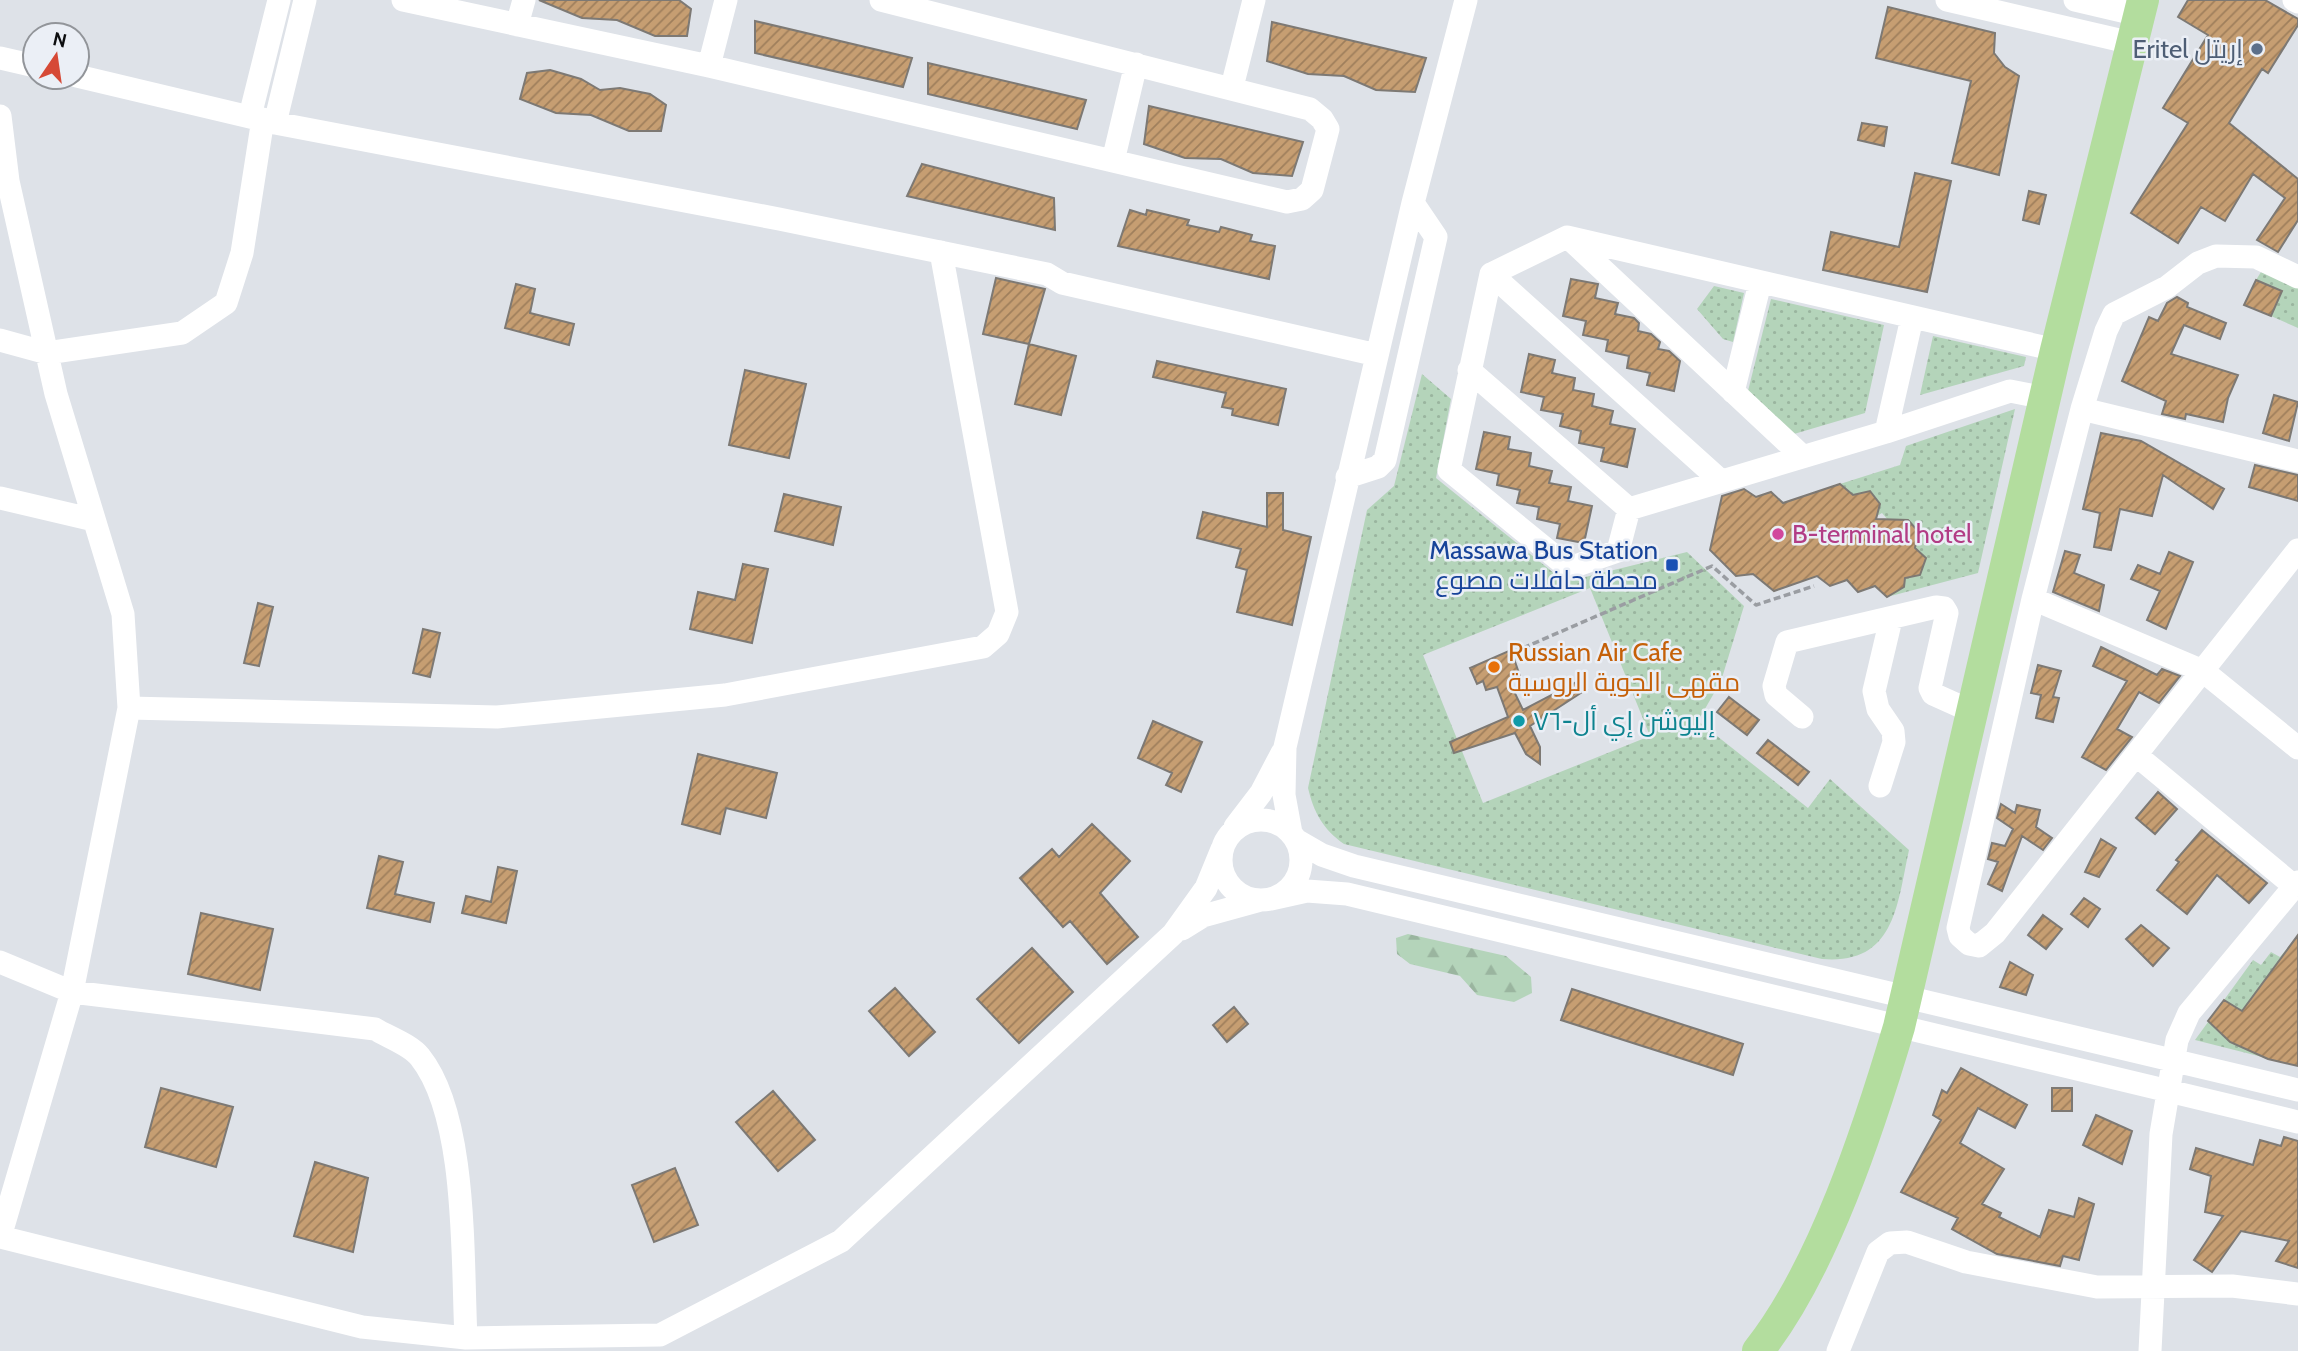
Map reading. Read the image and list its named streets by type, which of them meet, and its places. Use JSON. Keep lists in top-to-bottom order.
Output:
{
  "places": {
    "other": [
      "Eritel إريتل",
      "B-terminal hotel",
      "Russian Air Cafe مقهى الجوية الروسية",
      "إليوشن إي أل-٧٦"
    ],
    "transit": ["Massawa Bus Station محطة حافلات مصوع"]
  },
  "north": "top"
}
